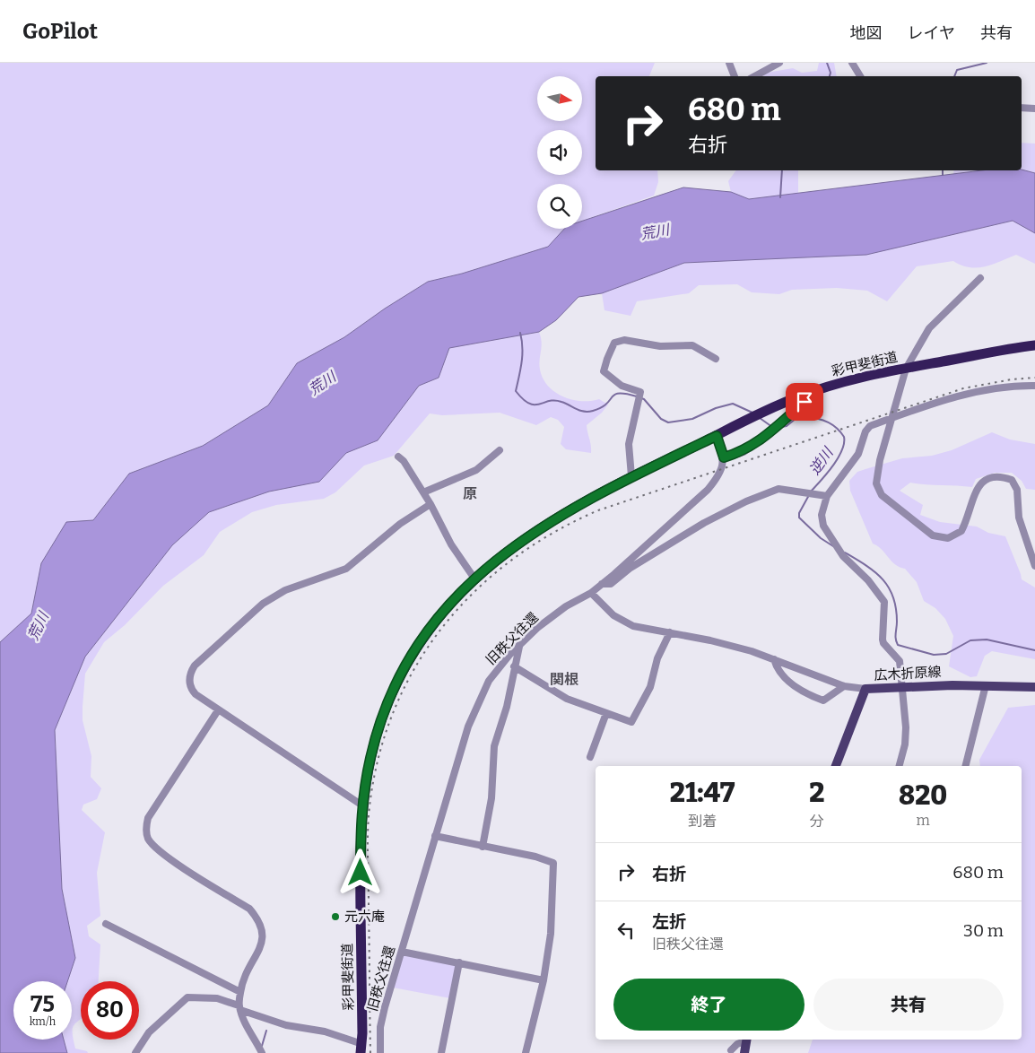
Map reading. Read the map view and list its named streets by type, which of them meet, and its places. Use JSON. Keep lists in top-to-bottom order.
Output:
{
  "streets": {
    "highway": ["彩甲斐街道"],
    "main road": ["広木折原線"],
    "street": ["旧秩父往還"]
  },
  "districts": ["原", "関根"],
  "water": ["荒川", "逆川"],
  "places": ["元六庵"],
  "north": "right",
  "page": {
    "header": "GoPilot",
    "nav": ["地図", "レイヤ", "共有"],
    "turn": ["680 m", "右折"],
    "eta": [
      "21:47",
      "到着",
      "2",
      "分",
      "820",
      "m"
    ],
    "list": [
      {
        "name": "右折",
        "value": "680 m"
      },
      {
        "name": "左折",
        "note": "旧秩父往還",
        "value": "30 m"
      }
    ],
    "buttons": ["終了", "共有"],
    "speed": "75 km/h",
    "limit": "80"
  }
}
